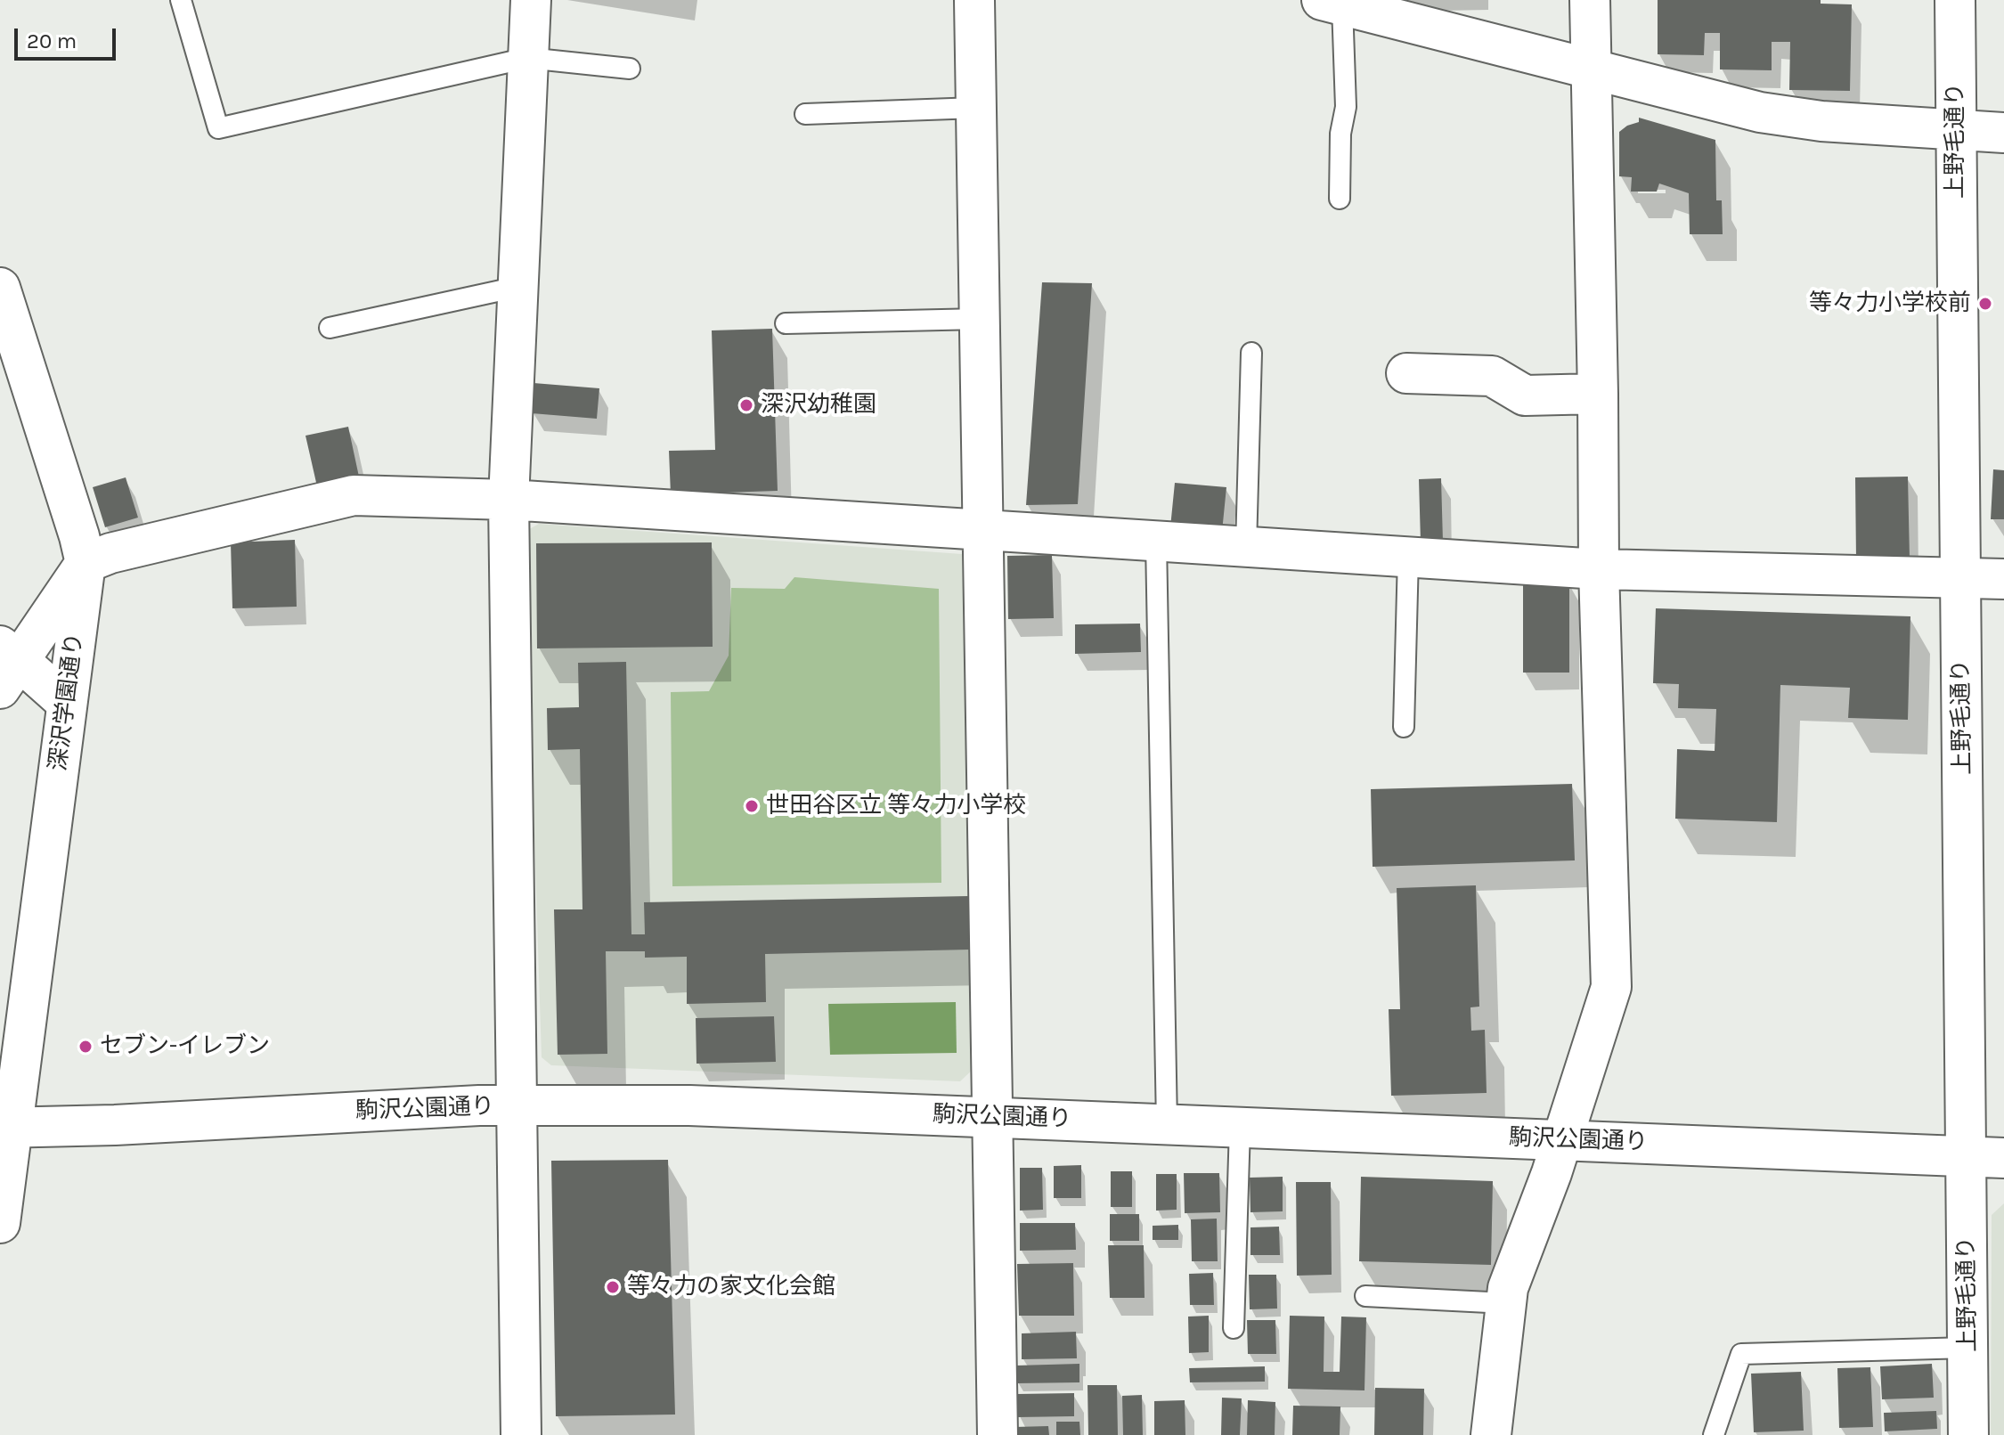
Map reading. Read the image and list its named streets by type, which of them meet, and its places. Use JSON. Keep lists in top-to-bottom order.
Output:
{
  "streets": {
    "street": ["上野毛通り", "深沢学園通り", "駒沢公園通り"]
  },
  "crossings": [
    ["上野毛通り", "駒沢公園通り"],
    ["深沢学園通り", "駒沢公園通り"]
  ],
  "places": [
    "等々力小学校前",
    "深沢幼稚園",
    "世田谷区立 等々力小学校",
    "セブン-イレブン",
    "等々力の家文化会館"
  ],
  "scale_bar": "20 m"
}
